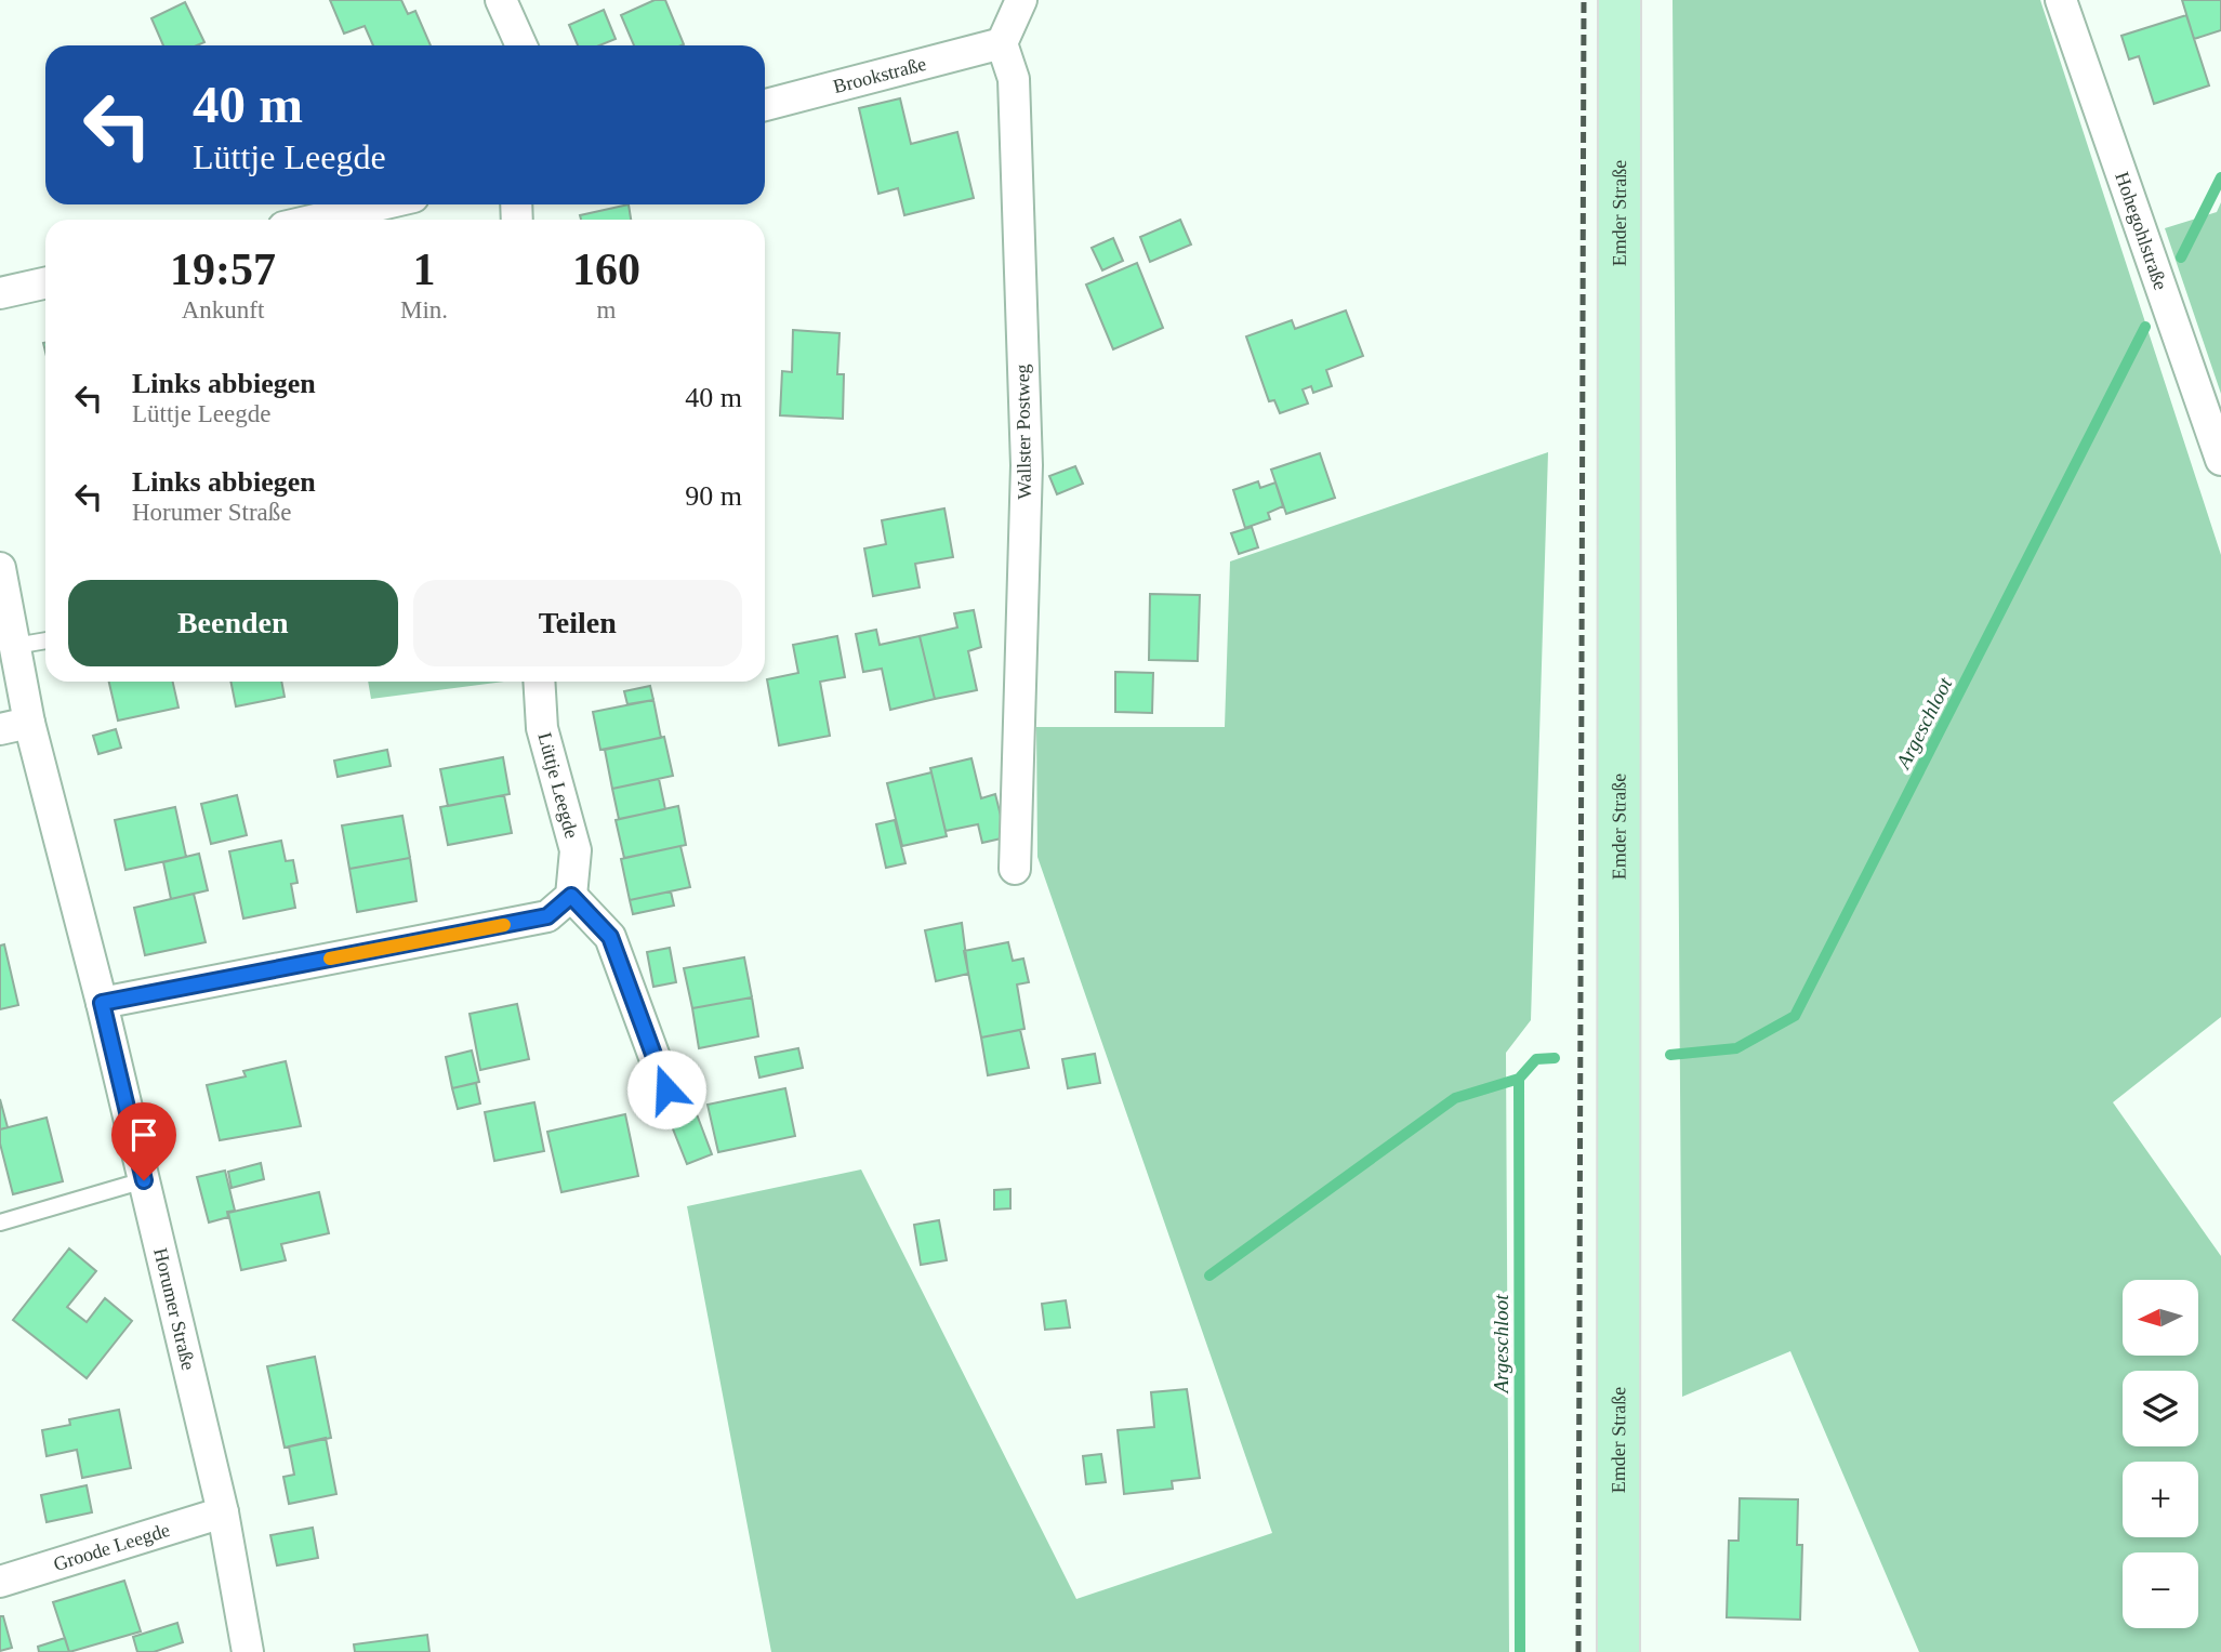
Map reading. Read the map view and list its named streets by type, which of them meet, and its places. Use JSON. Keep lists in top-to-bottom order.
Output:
{
  "streets": {
    "main road": ["Emder Straße"],
    "street": [
      "Brookstraße",
      "Hohegohlstraße",
      "Wallster Postweg",
      "Lüttje Leegde",
      "Horumer Straße",
      "Groode Leegde"
    ]
  },
  "crossings": [
    ["Brookstraße", "Wallster Postweg"],
    ["Horumer Straße", "Groode Leegde"]
  ],
  "water": ["Argeschloot"],
  "north": "left",
  "page": {
    "turn": ["40 m", "Lüttje Leegde"],
    "eta": [
      "19:57",
      "Ankunft",
      "1",
      "Min.",
      "160",
      "m"
    ],
    "list": [
      {
        "name": "Links abbiegen",
        "note": "Lüttje Leegde",
        "value": "40 m"
      },
      {
        "name": "Links abbiegen",
        "note": "Horumer Straße",
        "value": "90 m"
      }
    ],
    "buttons": ["Beenden", "Teilen"],
    "map_buttons": ["+", "−"]
  }
}
